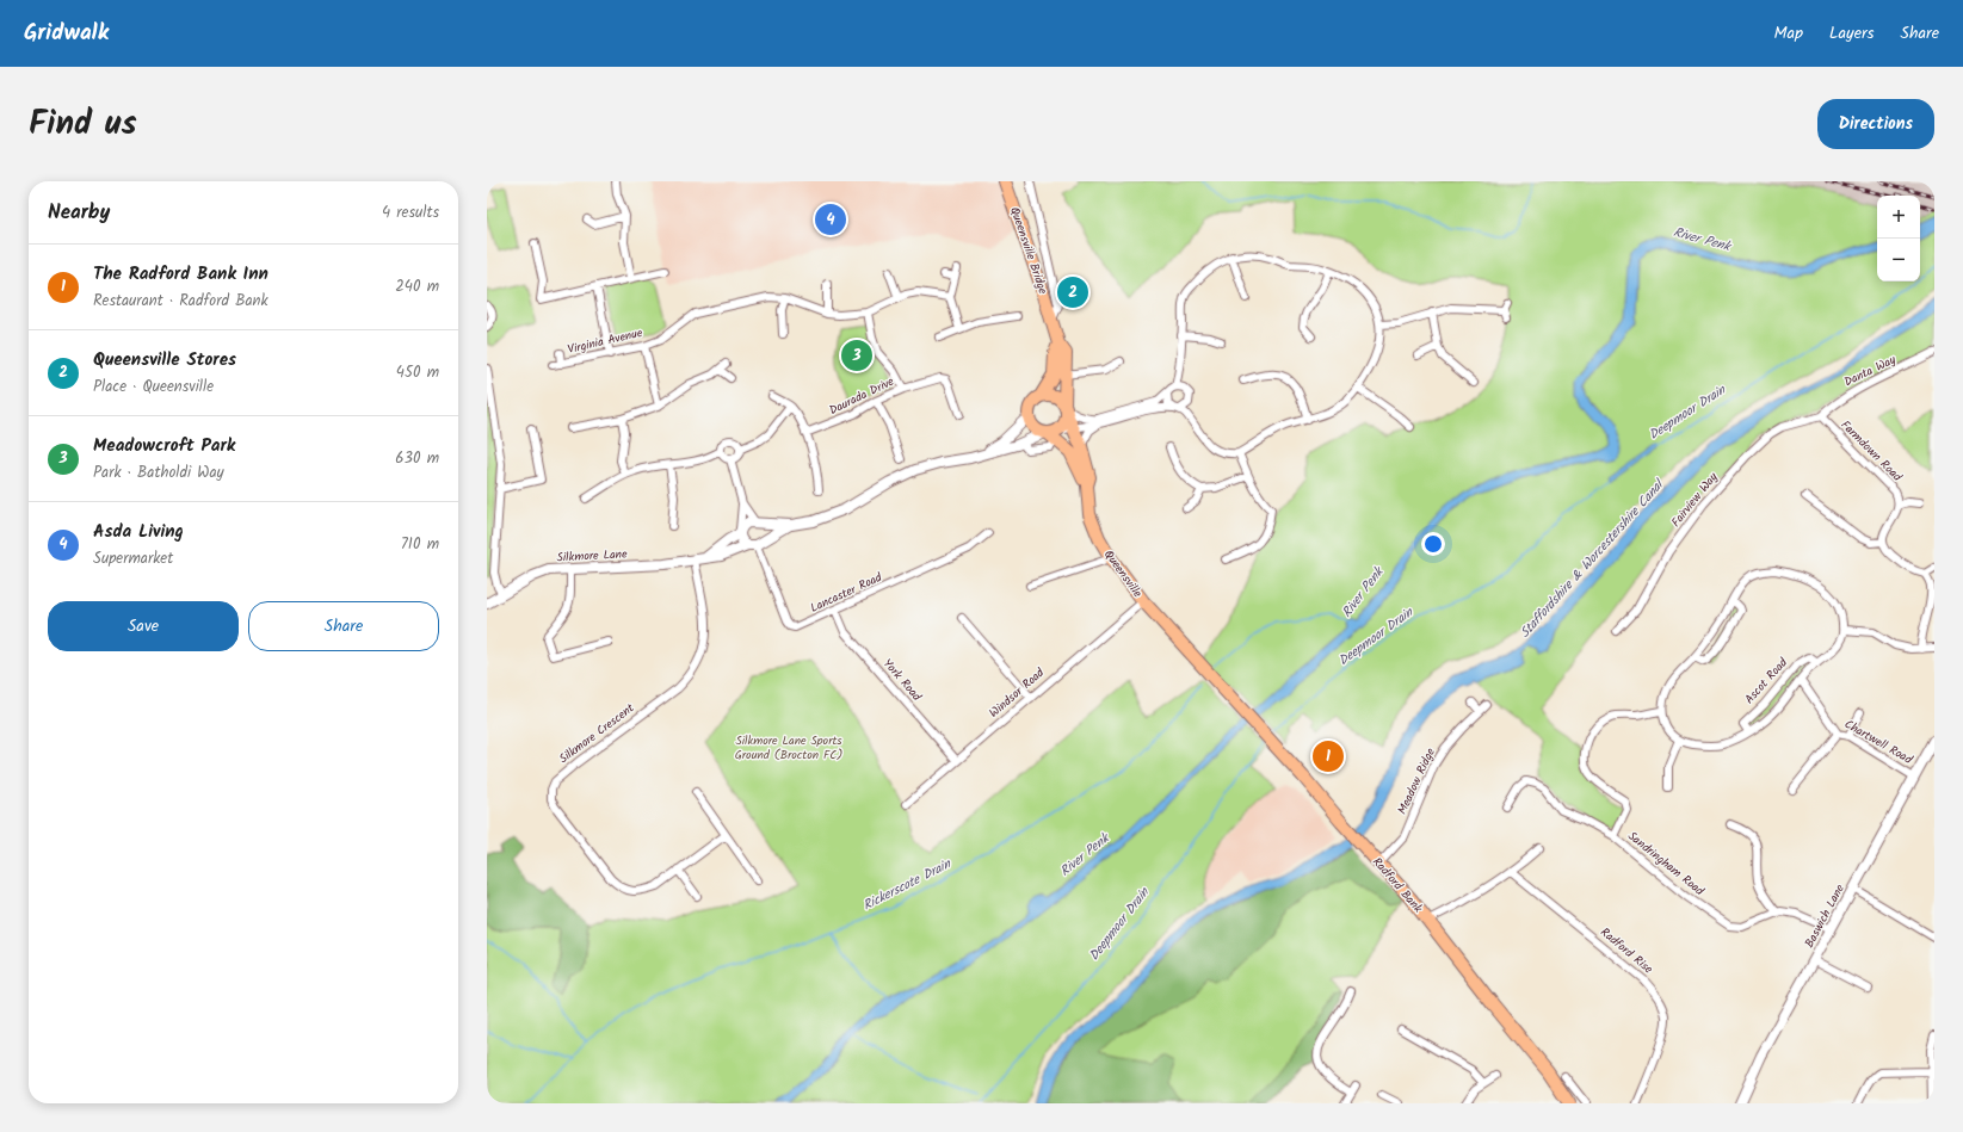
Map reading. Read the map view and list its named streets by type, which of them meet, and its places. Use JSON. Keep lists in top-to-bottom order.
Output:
{
  "streets": {
    "highway": ["Queensville Bridge", "Queensville", "Radford Bank"],
    "street": [
      "Virginia Avenue",
      "Danta Way",
      "Daurada Drive",
      "Farmdown Road",
      "Fairview Way",
      "Silkmore Lane",
      "Lancaster Road",
      "York Road",
      "Ascot Road",
      "Windsor Road",
      "Silkmore Crescent",
      "Chartwell Road",
      "Meadow Ridge",
      "Sandringham Road",
      "Baswich Lane",
      "Radford Rise"
    ]
  },
  "crossings": [
    ["Queensville Bridge", "Silkmore Lane"],
    ["Queensville Bridge", "Queensville"],
    ["Danta Way", "Farmdown Road"],
    ["Danta Way", "Fairview Way"],
    ["Farmdown Road", "Fairview Way"],
    ["Silkmore Lane", "Queensville"],
    ["Silkmore Lane", "Lancaster Road"],
    ["Silkmore Lane", "Silkmore Crescent"],
    ["Queensville", "Windsor Road"],
    ["Queensville", "Radford Bank"],
    ["Lancaster Road", "York Road"],
    ["York Road", "Windsor Road"],
    ["Ascot Road", "Chartwell Road"],
    ["Chartwell Road", "Baswich Lane"],
    ["Meadow Ridge", "Radford Bank"]
  ],
  "water": [
    "River Penk",
    "Deepmoor Drain",
    "Staffordshire & Worcestershire Canal",
    "Rickerscote Drain"
  ],
  "parks": ["Silkmore Lane Sports Ground (Brocton FC)"],
  "page": {
    "header": "Gridwalk",
    "nav": ["Map", "Layers", "Share"],
    "title": "Find us",
    "buttons": [
      "Directions",
      ["Save", "Share"]
    ],
    "heading": ["Nearby", "4 results"],
    "map_buttons": ["+", "−"],
    "pins": [
      "4",
      "2",
      "3",
      "1"
    ],
    "list": [
      {
        "mark": "1",
        "name": "The Radford Bank Inn",
        "note": "Restaurant · Radford Bank",
        "value": "240 m"
      },
      {
        "mark": "2",
        "name": "Queensville Stores",
        "note": "Place · Queensville",
        "value": "450 m"
      },
      {
        "mark": "3",
        "name": "Meadowcroft Park",
        "note": "Park · Batholdi Way",
        "value": "630 m"
      },
      {
        "mark": "4",
        "name": "Asda Living",
        "note": "Supermarket",
        "value": "710 m"
      }
    ]
  }
}
